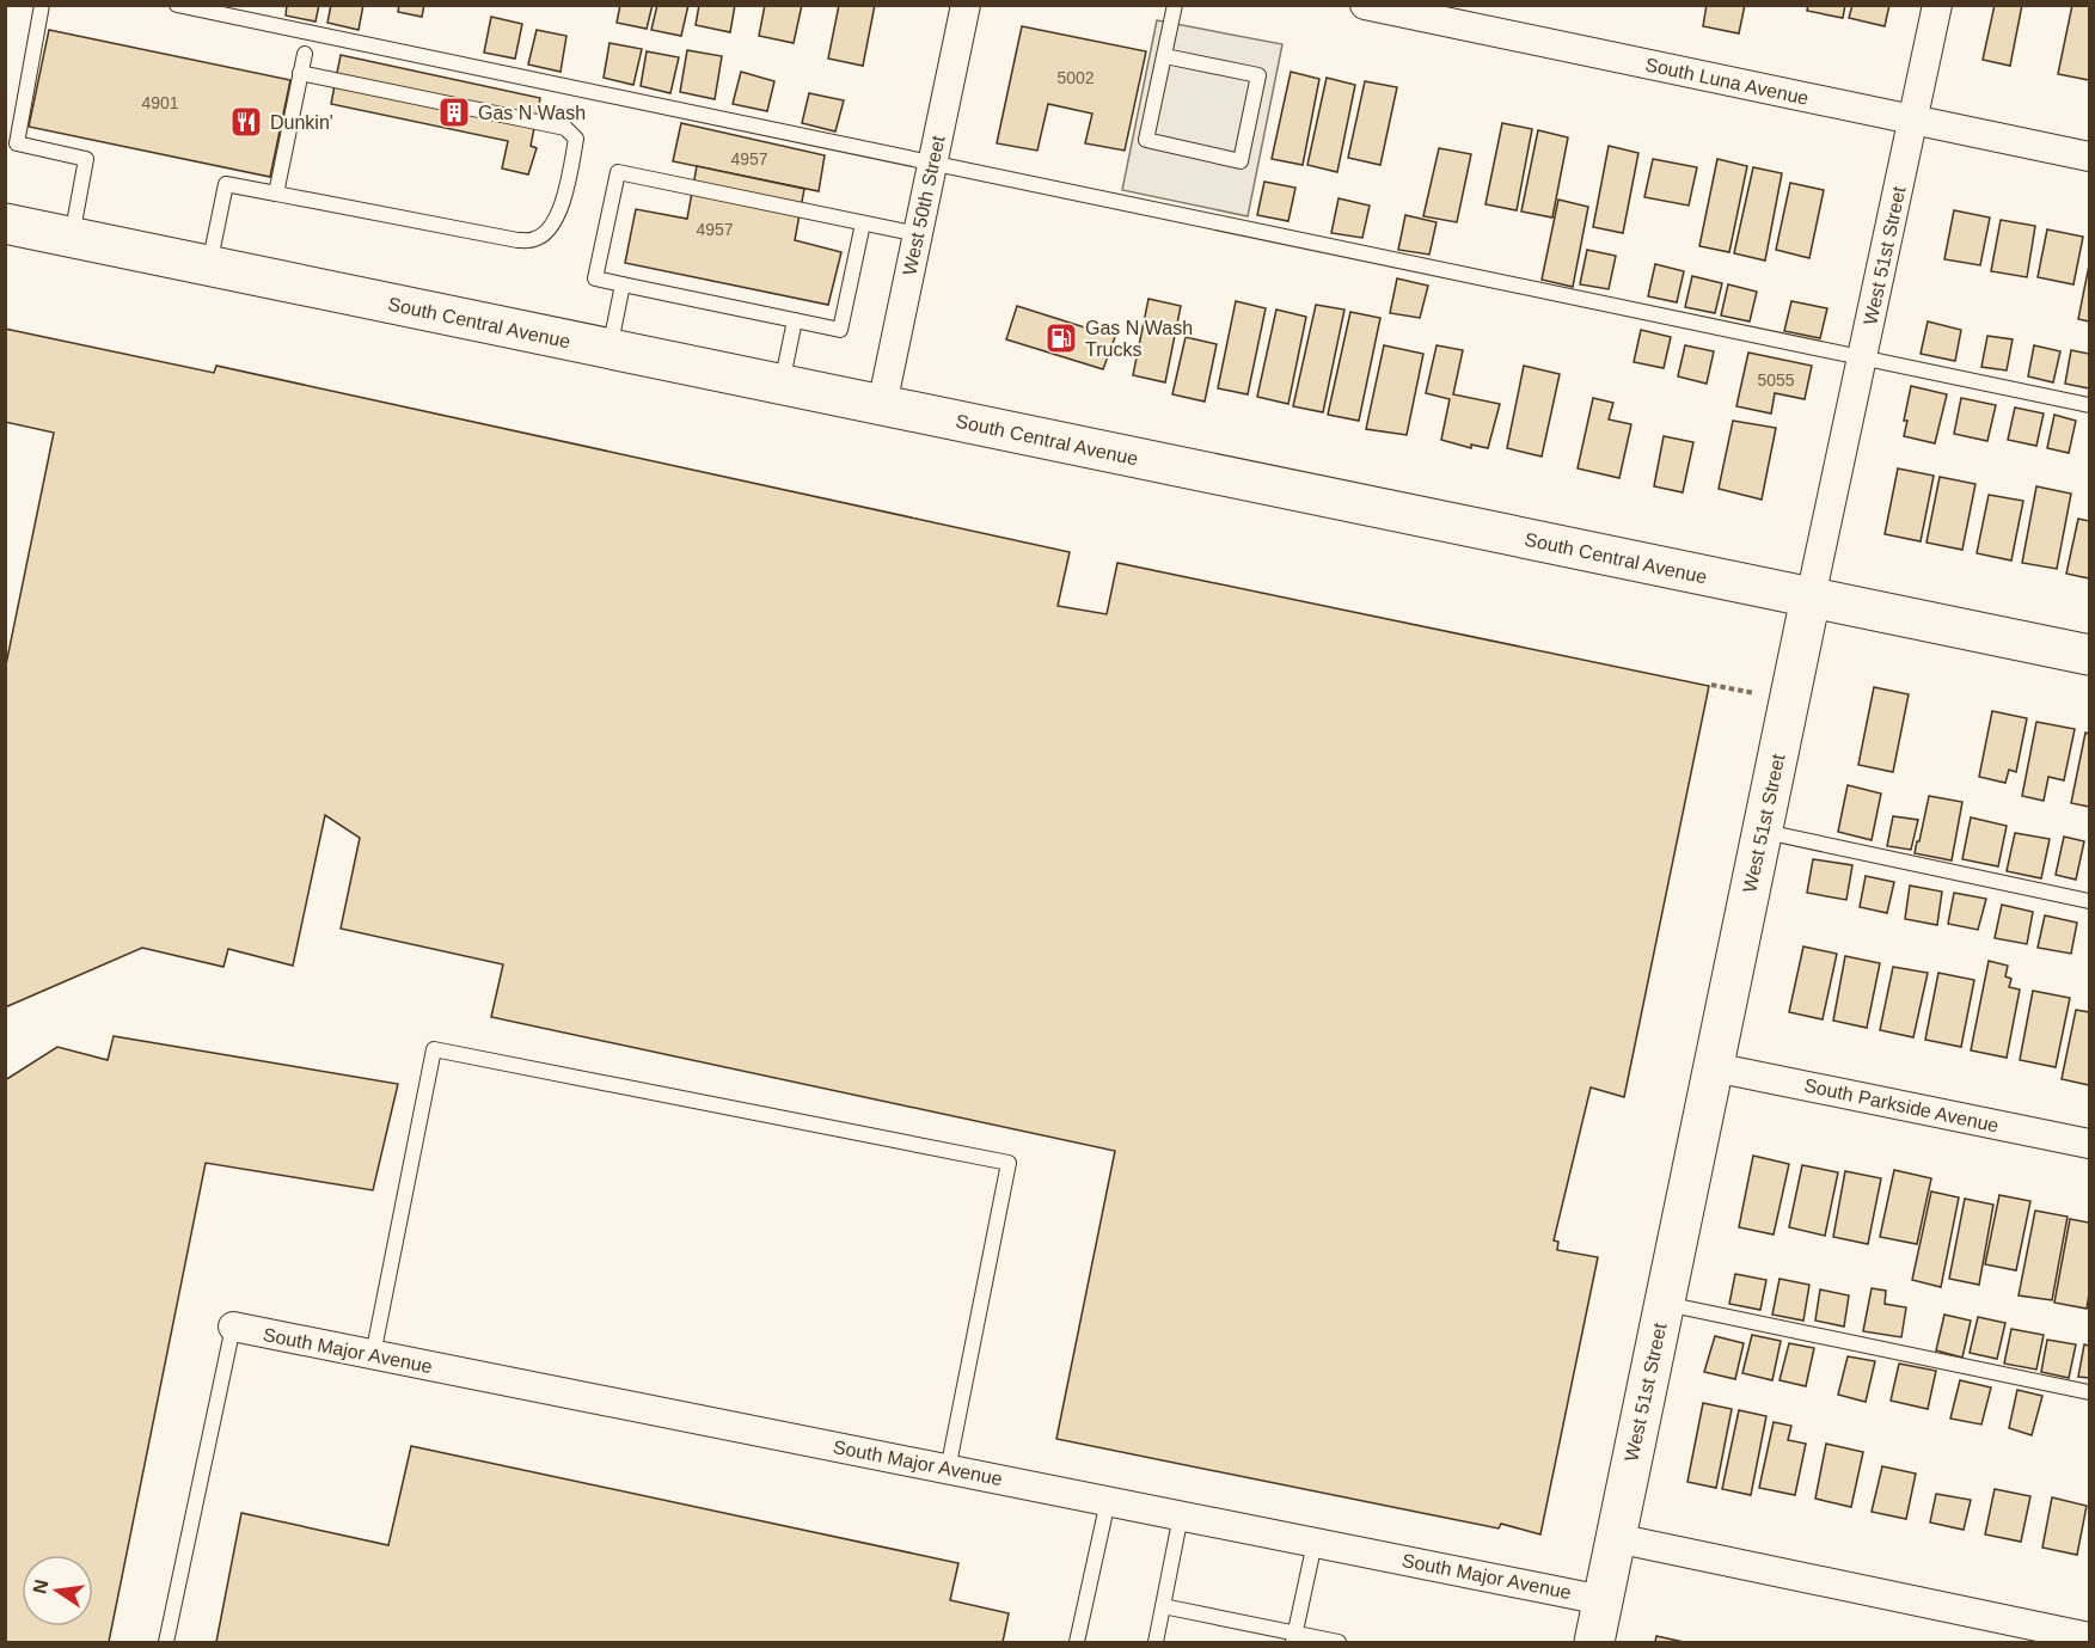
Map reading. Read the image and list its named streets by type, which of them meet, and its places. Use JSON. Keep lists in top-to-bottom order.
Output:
{
  "streets": {
    "main road": ["West 51st Street", "South Central Avenue"],
    "street": [
      "South Luna Avenue",
      "West 50th Street",
      "South Parkside Avenue",
      "South Major Avenue"
    ]
  },
  "crossings": [
    ["South Luna Avenue", "West 51st Street"],
    ["West 50th Street", "South Central Avenue"],
    ["West 51st Street", "South Central Avenue"],
    ["West 51st Street", "South Parkside Avenue"],
    ["West 51st Street", "South Major Avenue"]
  ],
  "places": {
    "building": ["Gas N Wash"],
    "restaurant": ["Dunkin'"],
    "fuel station": ["Gas N Wash Trucks"]
  },
  "house_numbers": [
    "5002",
    "4901",
    "4957",
    "4957",
    "5055"
  ],
  "north": "left"
}
